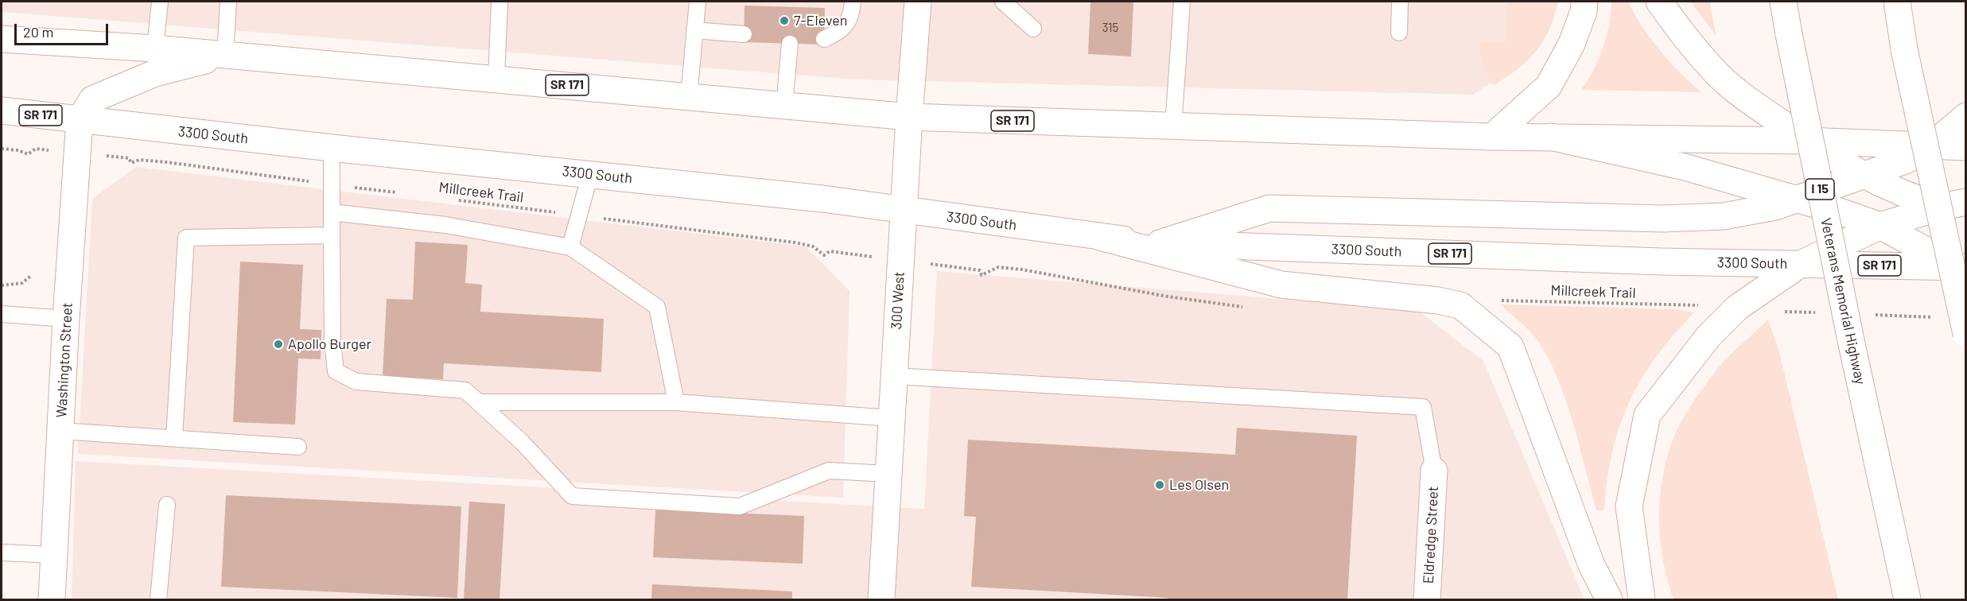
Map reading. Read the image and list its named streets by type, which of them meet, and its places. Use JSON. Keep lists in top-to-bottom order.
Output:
{
  "streets": {
    "main road": [
      "SR 171",
      "3300 South",
      "I 15",
      "300 West",
      "Veterans Memorial Highway",
      "Washington Street",
      "Eldredge Street"
    ],
    "path": ["Millcreek Trail"]
  },
  "crossings": [
    ["SR 171", "300 West"],
    ["3300 South", "300 West"],
    ["3300 South", "Washington Street"]
  ],
  "places": ["7-Eleven", "Apollo Burger", "Les Olsen"],
  "house_numbers": ["315"],
  "scale_bar": "20 m"
}
